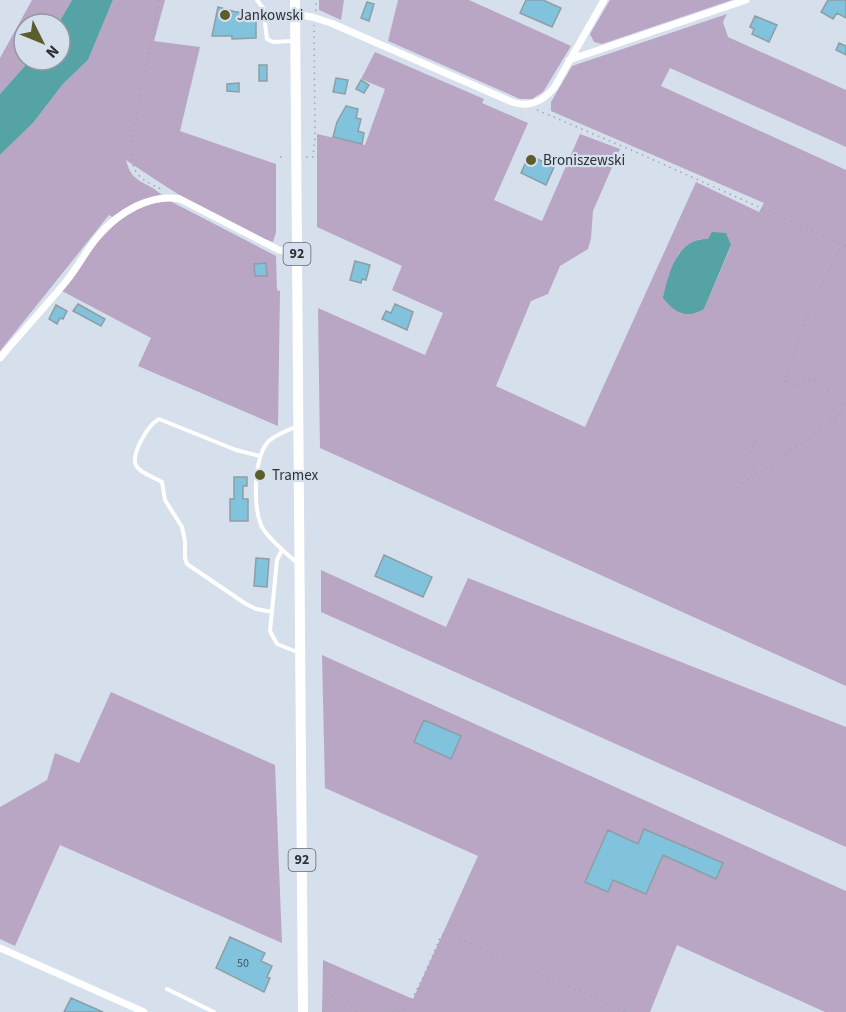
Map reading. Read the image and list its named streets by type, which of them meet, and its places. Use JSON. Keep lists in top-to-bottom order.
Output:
{
  "streets": {
    "main road": ["92"]
  },
  "places": ["Jankowski", "Broniszewski", "Tramex"],
  "house_numbers": ["50"],
  "north": "bottom right"
}
